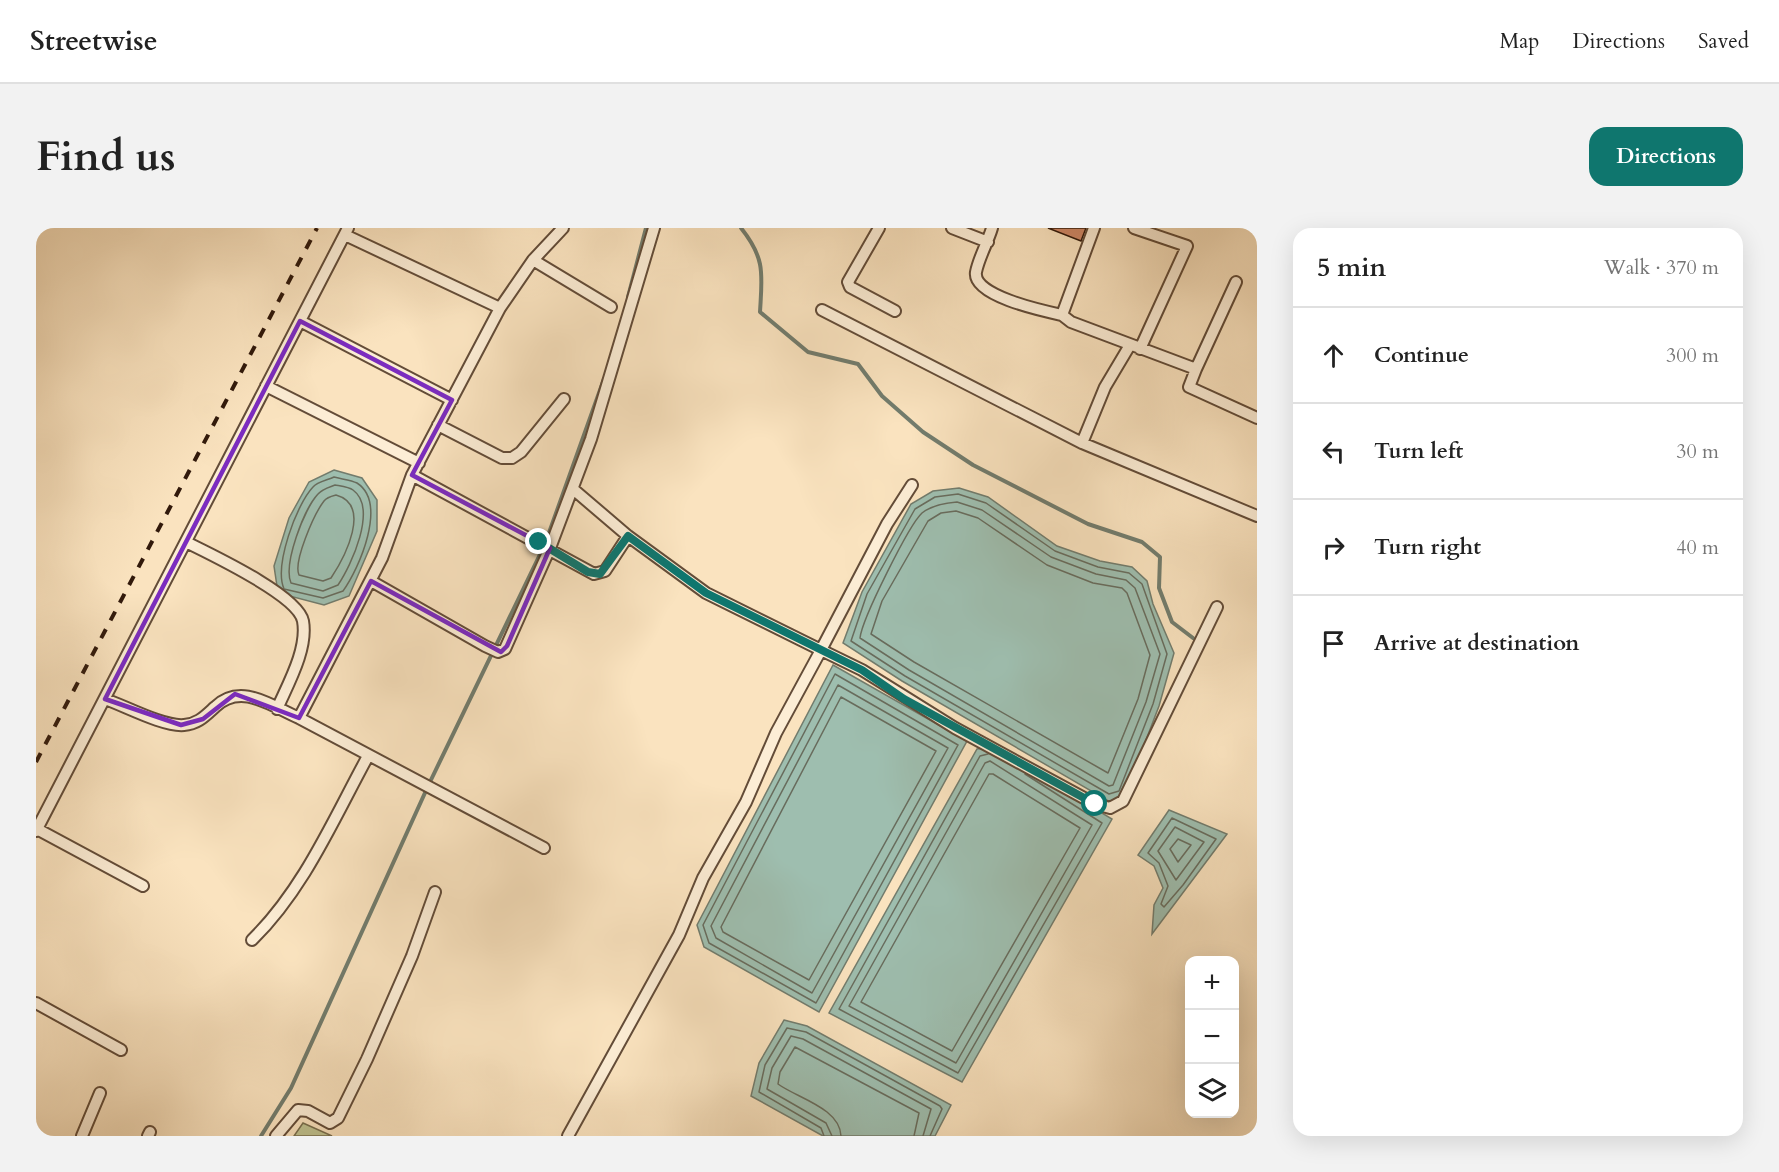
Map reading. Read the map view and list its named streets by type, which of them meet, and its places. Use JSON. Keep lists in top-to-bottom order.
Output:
{
  "page": {
    "header": "Streetwise",
    "nav": ["Map", "Directions", "Saved"],
    "buttons": "Directions",
    "title": "Find us",
    "heading": ["5 min", "Walk · 370 m"],
    "list": [
      ["Continue", "300 m"],
      ["Turn left", "30 m"],
      ["Turn right", "40 m"],
      "Arrive at destination"
    ],
    "map_buttons": ["+", "−"]
  }
}
